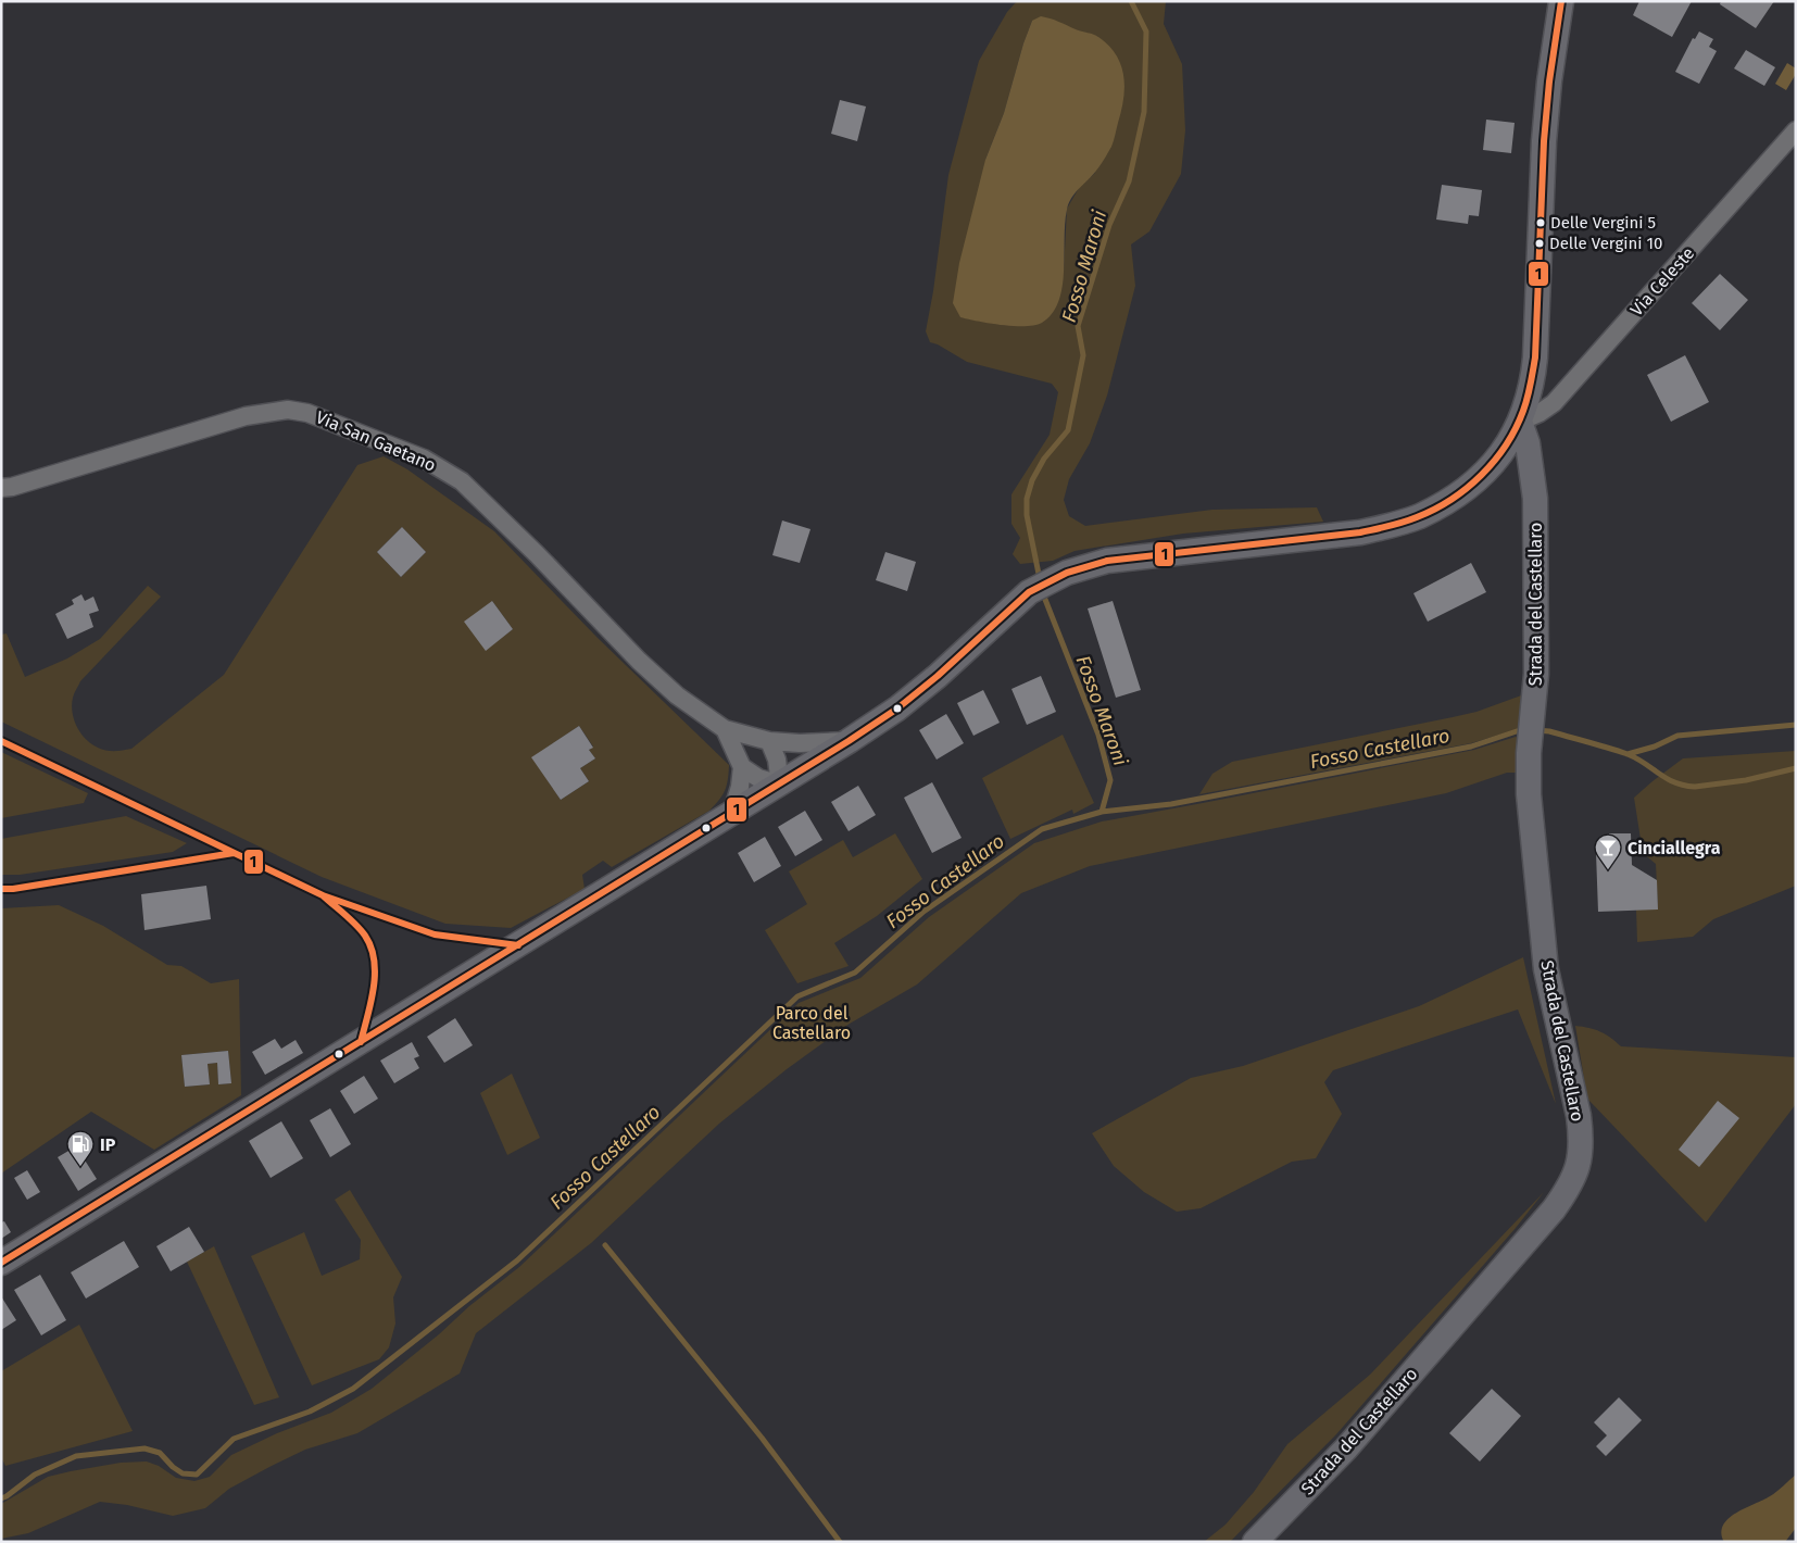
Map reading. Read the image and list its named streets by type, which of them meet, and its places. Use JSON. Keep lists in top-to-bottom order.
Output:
{
  "streets": {
    "main road": ["Strada del Castellaro"],
    "street": ["Via Celeste", "Via San Gaetano"]
  },
  "crossings": [
    ["Via Celeste", "Strada del Castellaro"]
  ],
  "water": ["Fosso Maroni", "Fosso Castellaro"],
  "parks": ["Parco del Castellaro"],
  "places": {
    "other": ["Delle Vergini 5", "Delle Vergini 10"],
    "bar": ["Cinciallegra"],
    "fuel station": ["IP"]
  },
  "lines": ["transit line 1"]
}
